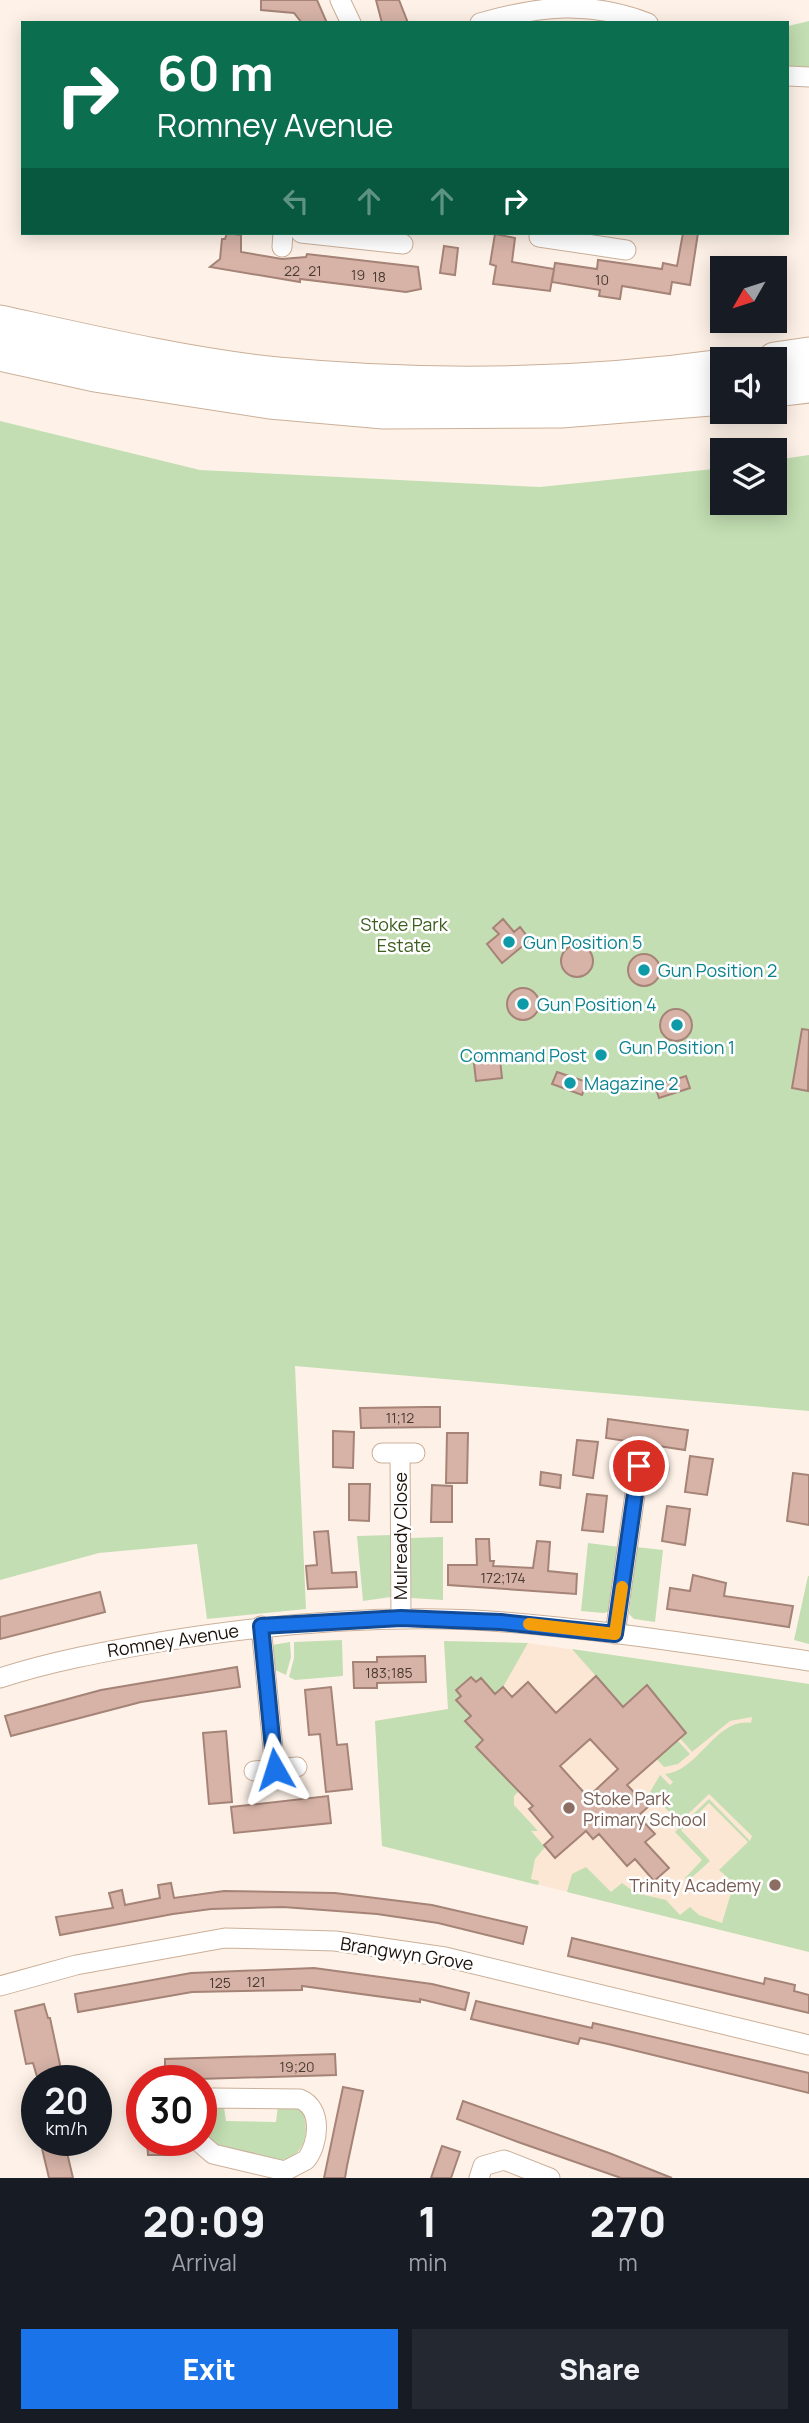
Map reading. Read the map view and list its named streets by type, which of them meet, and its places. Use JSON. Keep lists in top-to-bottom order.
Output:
{
  "streets": {
    "street": ["Mulready Close", "Romney Avenue", "Brangwyn Grove"]
  },
  "crossings": [
    ["Mulready Close", "Romney Avenue"]
  ],
  "parks": ["Stoke Park Estate"],
  "places": [
    "Gun Position 5",
    "Gun Position 2",
    "Gun Position 4",
    "Gun Position 1",
    "Command Post",
    "Magazine 2",
    "Stoke Park Primary School",
    "Trinity Academy"
  ],
  "house_numbers": [
    "22",
    "21",
    "19",
    "18",
    "10",
    "11;12",
    "172;174",
    "183;185",
    "121",
    "125",
    "19;20"
  ],
  "north": "bottom left",
  "page": {
    "turn": ["60 m", "Romney Avenue"],
    "speed": "20 km/h",
    "limit": "30",
    "eta": [
      "20:09",
      "Arrival",
      "1",
      "min",
      "270",
      "m"
    ],
    "buttons": ["Exit", "Share"]
  }
}
